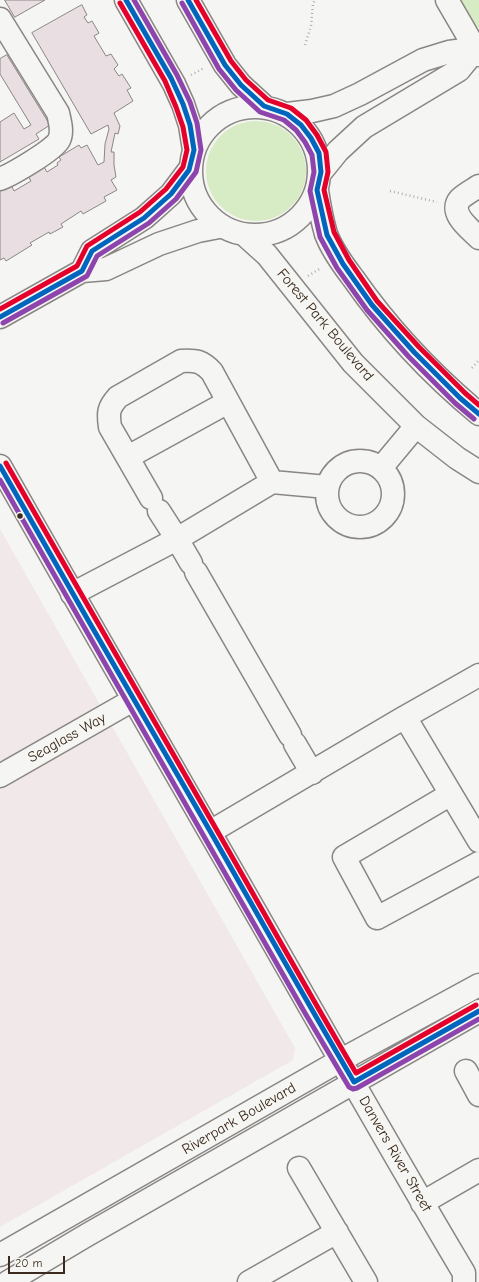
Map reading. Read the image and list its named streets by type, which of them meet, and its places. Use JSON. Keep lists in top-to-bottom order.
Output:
{
  "streets": {
    "street": [
      "Forest Park Boulevard",
      "Seaglass Way",
      "Riverpark Boulevard",
      "Danvers River Street"
    ]
  },
  "crossings": [
    ["Seaglass Way", "Danvers River Street"],
    ["Riverpark Boulevard", "Danvers River Street"]
  ],
  "scale_bar": "20 m"
}
